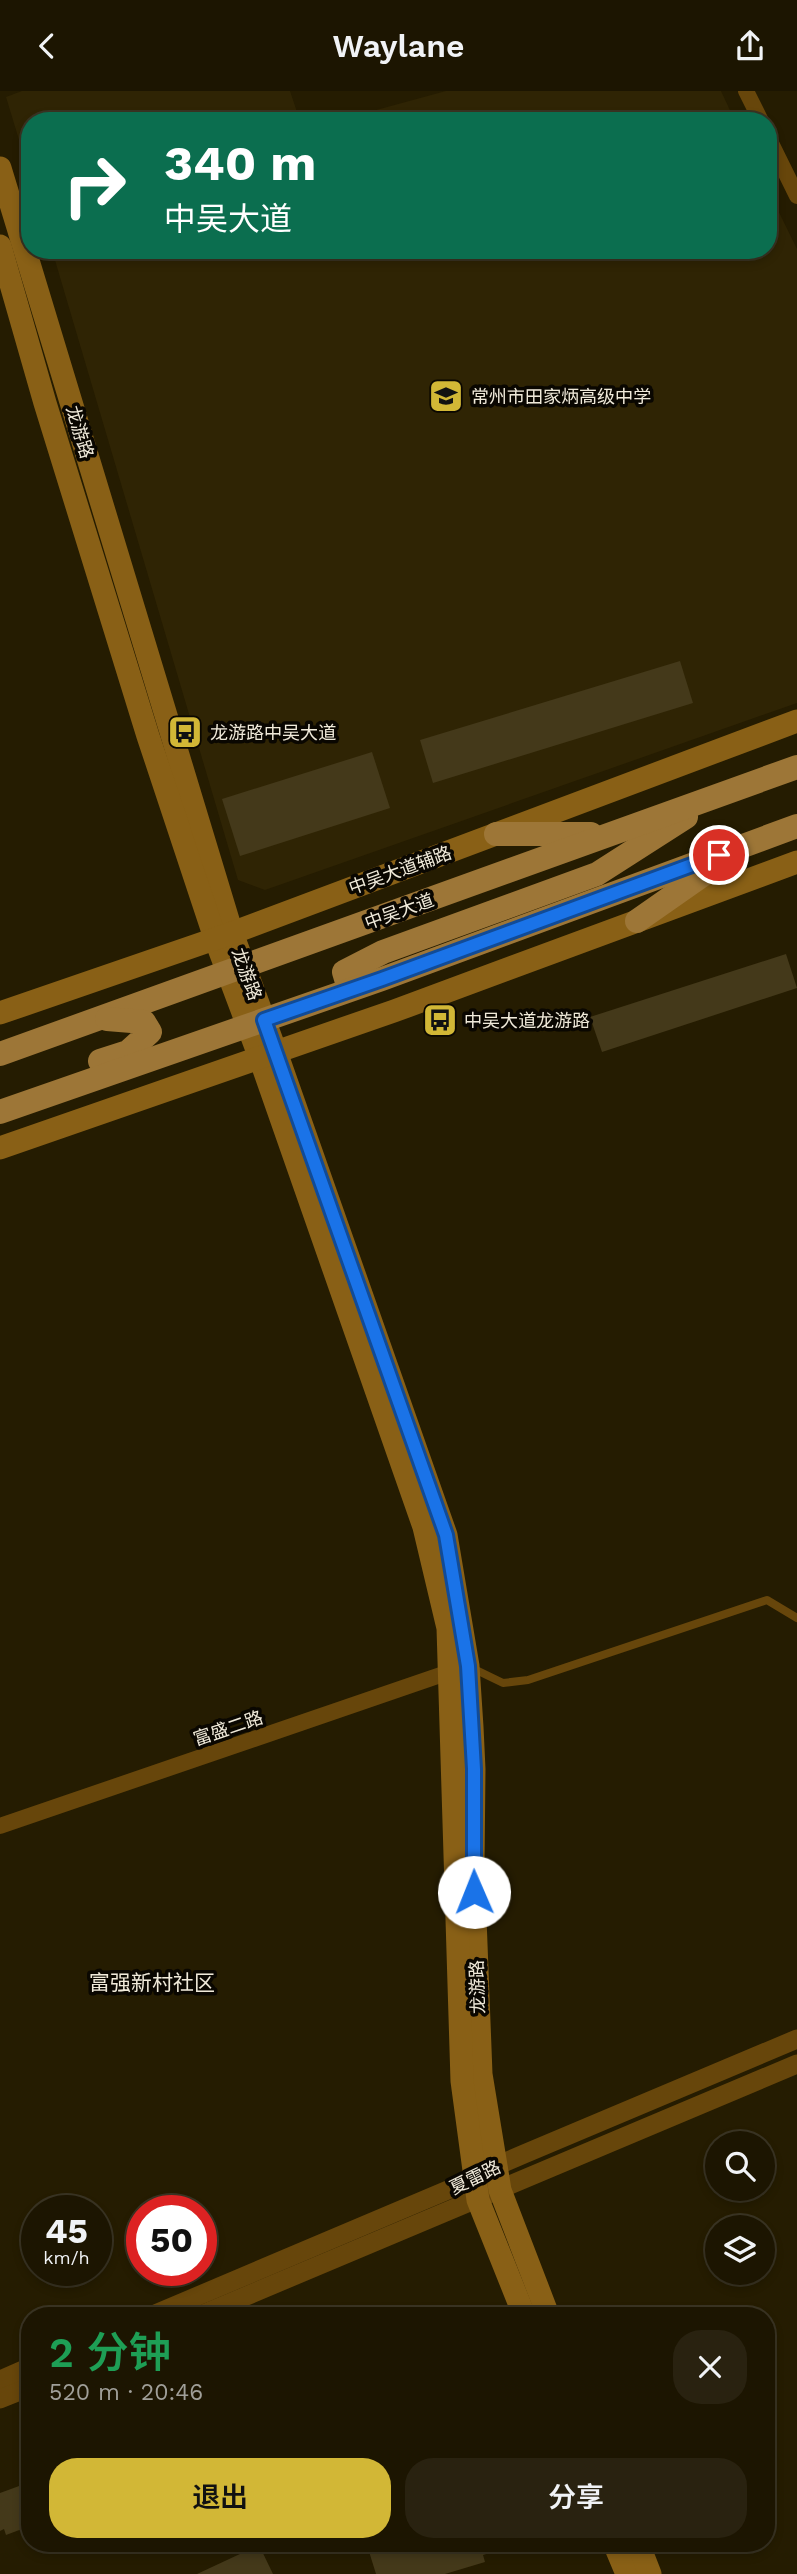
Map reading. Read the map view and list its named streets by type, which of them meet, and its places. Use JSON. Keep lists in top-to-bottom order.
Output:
{
  "streets": {
    "main road": ["龙游路", "中吴大道辅路", "中吴大道"],
    "street": ["富盛二路", "夏雷路"]
  },
  "crossings": [
    ["龙游路", "中吴大道辅路"],
    ["龙游路", "中吴大道"],
    ["龙游路", "富盛二路"],
    ["龙游路", "夏雷路"]
  ],
  "districts": ["富强新村社区"],
  "places": {
    "school or university": ["常州市田家炳高级中学"],
    "bus stop": ["龙游路中吴大道", "中吴大道龙游路"]
  },
  "page": {
    "header": "Waylane",
    "turn": ["340 m", "中吴大道"],
    "speed": "45 km/h",
    "limit": "50",
    "heading": ["2 分钟", "520 m · 20:46"],
    "buttons": ["退出", "分享"]
  }
}
